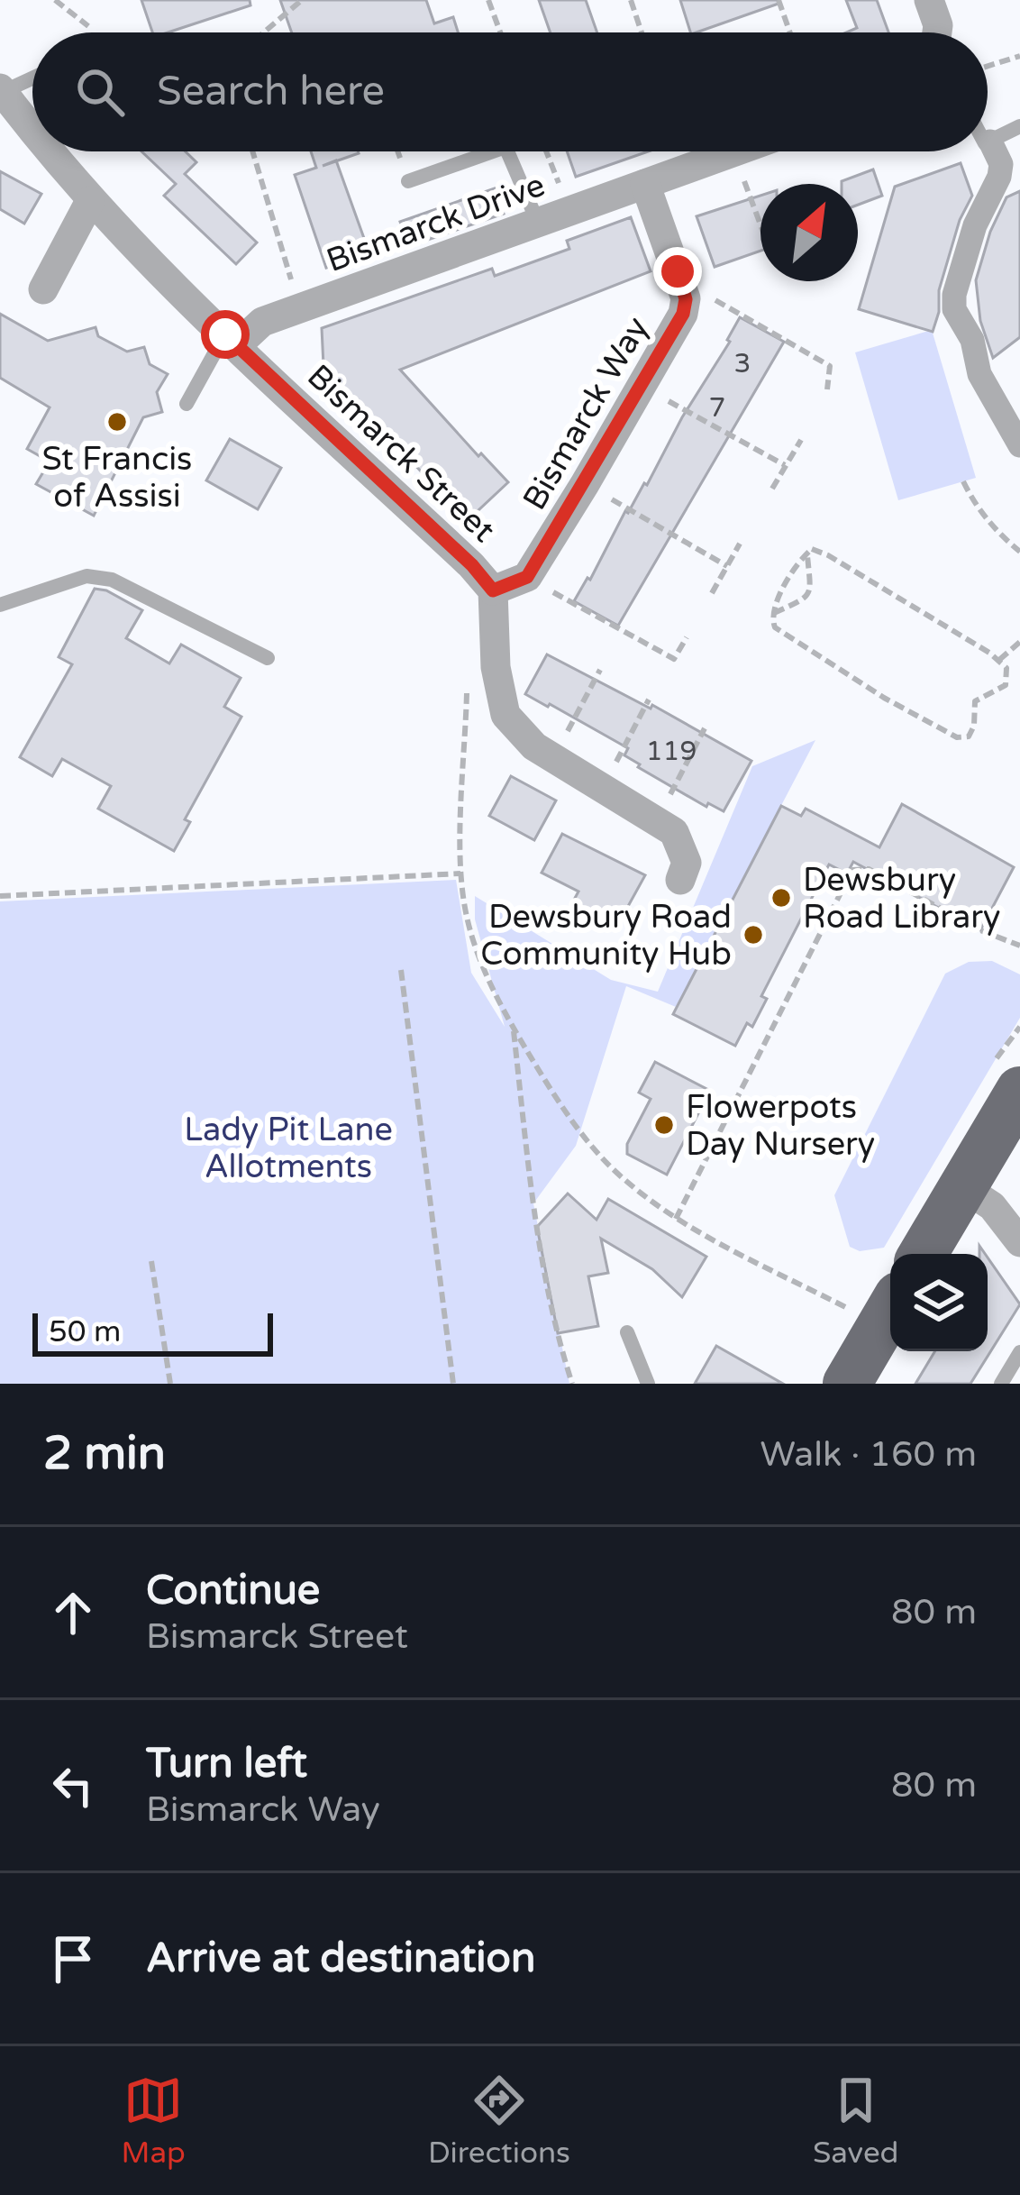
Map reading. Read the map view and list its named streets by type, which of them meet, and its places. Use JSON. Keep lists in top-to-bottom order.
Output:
{
  "streets": {
    "street": ["Bismarck Drive", "Bismarck Way", "Bismarck Street"]
  },
  "crossings": [
    ["Bismarck Drive", "Bismarck Way"],
    ["Bismarck Drive", "Bismarck Street"]
  ],
  "parks": ["Lady Pit Lane Allotments"],
  "places": [
    "St Francis of Assisi",
    "Dewsbury Road Library",
    "Dewsbury Road Community Hub",
    "Flowerpots Day Nursery"
  ],
  "house_numbers": ["3", "7", "119"],
  "scale_bar": "50 m",
  "north": "top right",
  "page": {
    "search": "Search here",
    "scale": "50 m",
    "heading": ["2 min", "Walk · 160 m"],
    "list": [
      ["Continue", "Bismarck Street", "80 m"],
      ["Turn left", "Bismarck Way", "80 m"],
      "Arrive at destination"
    ],
    "nav": ["Map", "Directions", "Saved"]
  }
}
